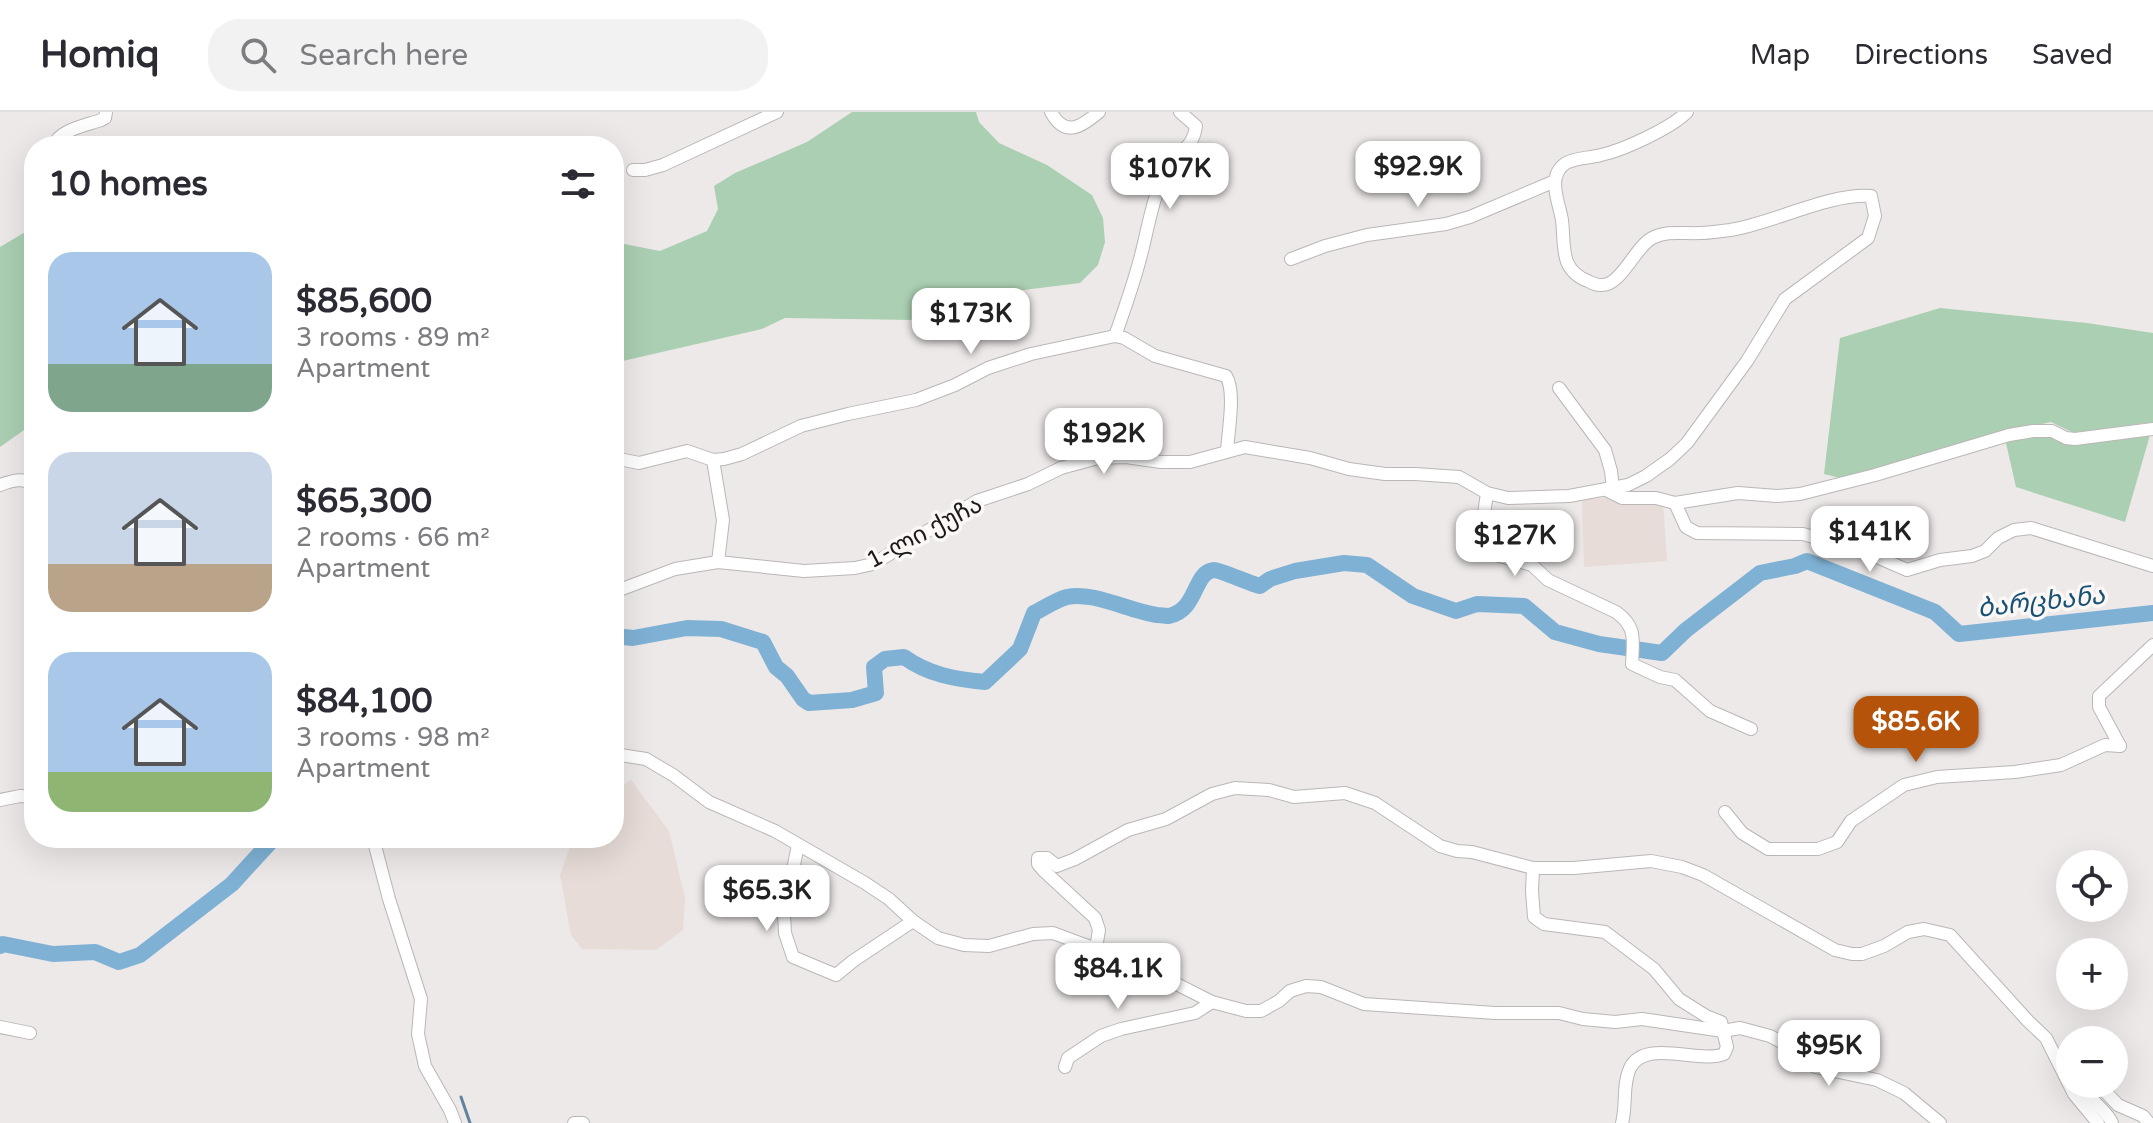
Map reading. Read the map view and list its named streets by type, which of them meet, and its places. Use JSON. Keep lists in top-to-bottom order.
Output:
{
  "streets": {
    "street": ["1-ლი ქუჩა"]
  },
  "water": ["ბარცხანა"],
  "page": {
    "header": "Homiq",
    "search": "Search here",
    "nav": ["Map", "Directions", "Saved"],
    "heading": "10 homes",
    "price": [
      "$92.9K",
      "$107K",
      "$173K",
      "$192K",
      "$141K",
      "$127K",
      "$85.6K",
      "$65.3K",
      "$84.1K",
      "$95K"
    ],
    "list": [
      {
        "name": "$85,600",
        "note": "3 rooms · 89 m² · Apartment"
      },
      {
        "name": "$65,300",
        "note": "2 rooms · 66 m² · Apartment"
      },
      {
        "name": "$84,100",
        "note": "3 rooms · 98 m² · Apartment"
      }
    ],
    "map_buttons": ["+", "−"]
  }
}
